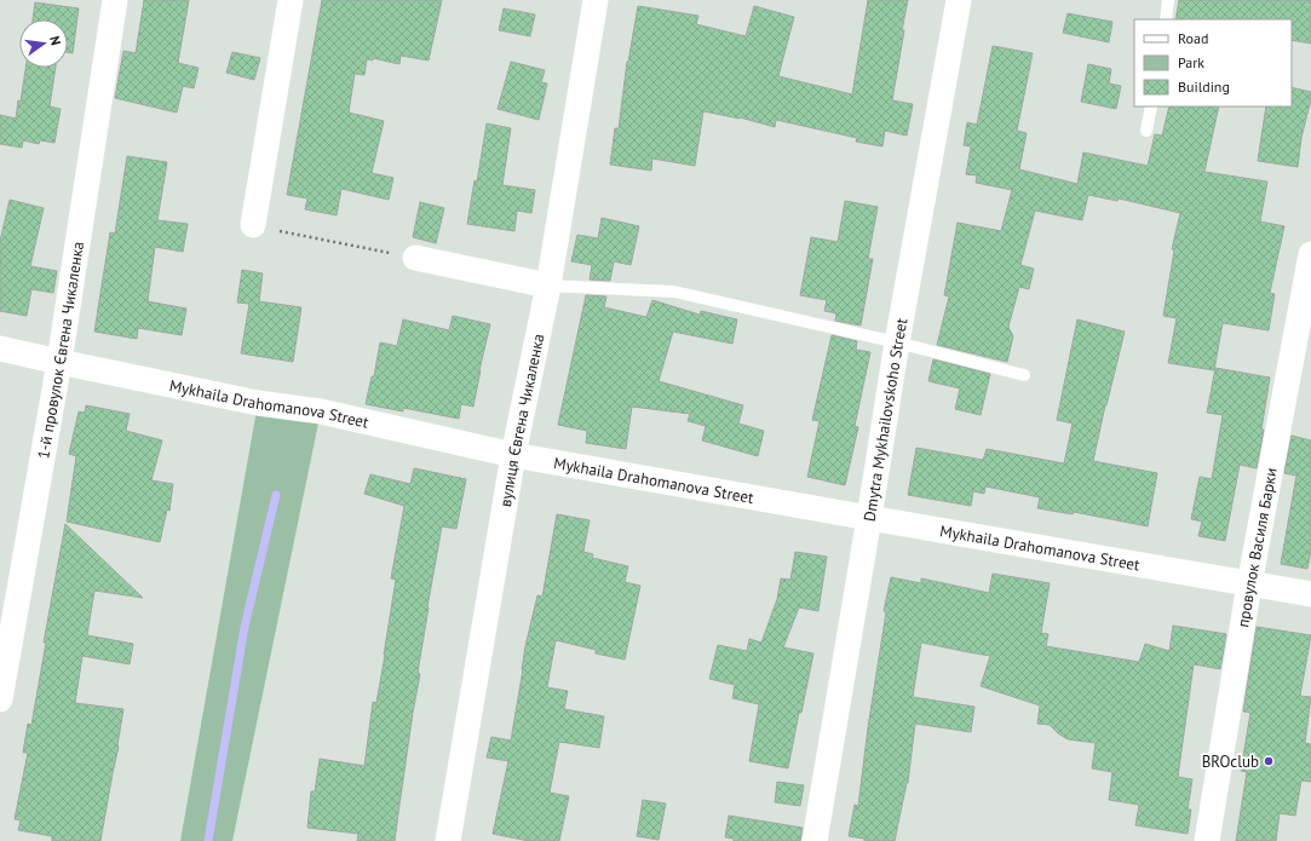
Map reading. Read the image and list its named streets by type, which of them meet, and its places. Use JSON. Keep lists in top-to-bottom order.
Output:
{
  "streets": {
    "street": [
      "1-й провулок Євгена Чикаленка",
      "Mykhaila Drahomanova Street",
      "Dmytra Mykhailovskoho Street",
      "вулиця Євгена Чикаленка",
      "провулок Василя Барки"
    ]
  },
  "crossings": [
    ["1-й провулок Євгена Чикаленка", "Mykhaila Drahomanova Street"],
    ["Mykhaila Drahomanova Street", "Dmytra Mykhailovskoho Street"],
    ["Mykhaila Drahomanova Street", "вулиця Євгена Чикаленка"],
    ["Mykhaila Drahomanova Street", "провулок Василя Барки"]
  ],
  "places": ["BROclub"],
  "legend": ["Road", "Park", "Building"],
  "north": "right"
}
